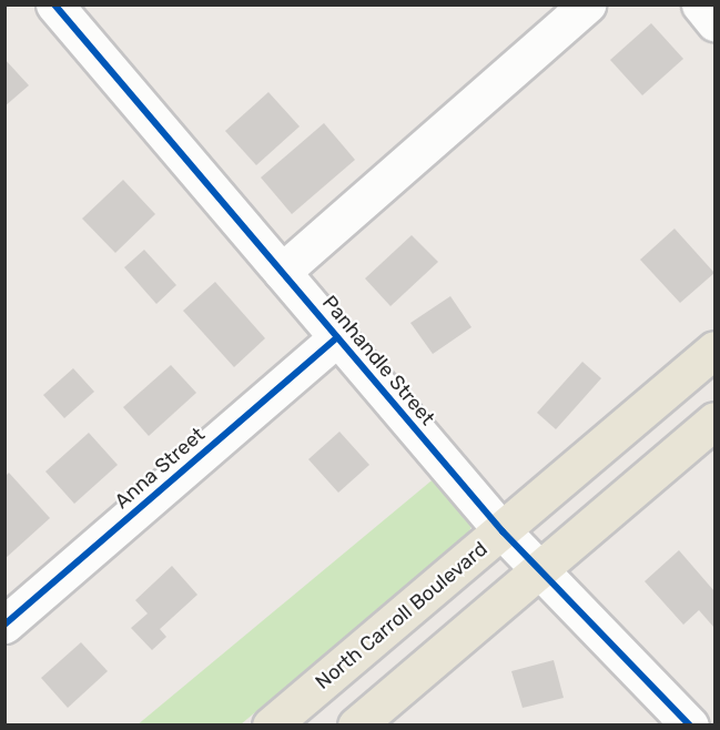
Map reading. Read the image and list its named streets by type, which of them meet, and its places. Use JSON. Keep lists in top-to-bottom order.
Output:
{
  "streets": {
    "main road": ["North Carroll Boulevard"],
    "street": ["Panhandle Street", "Anna Street"]
  },
  "crossings": [
    ["Panhandle Street", "Anna Street"],
    ["Panhandle Street", "North Carroll Boulevard"]
  ]
}
